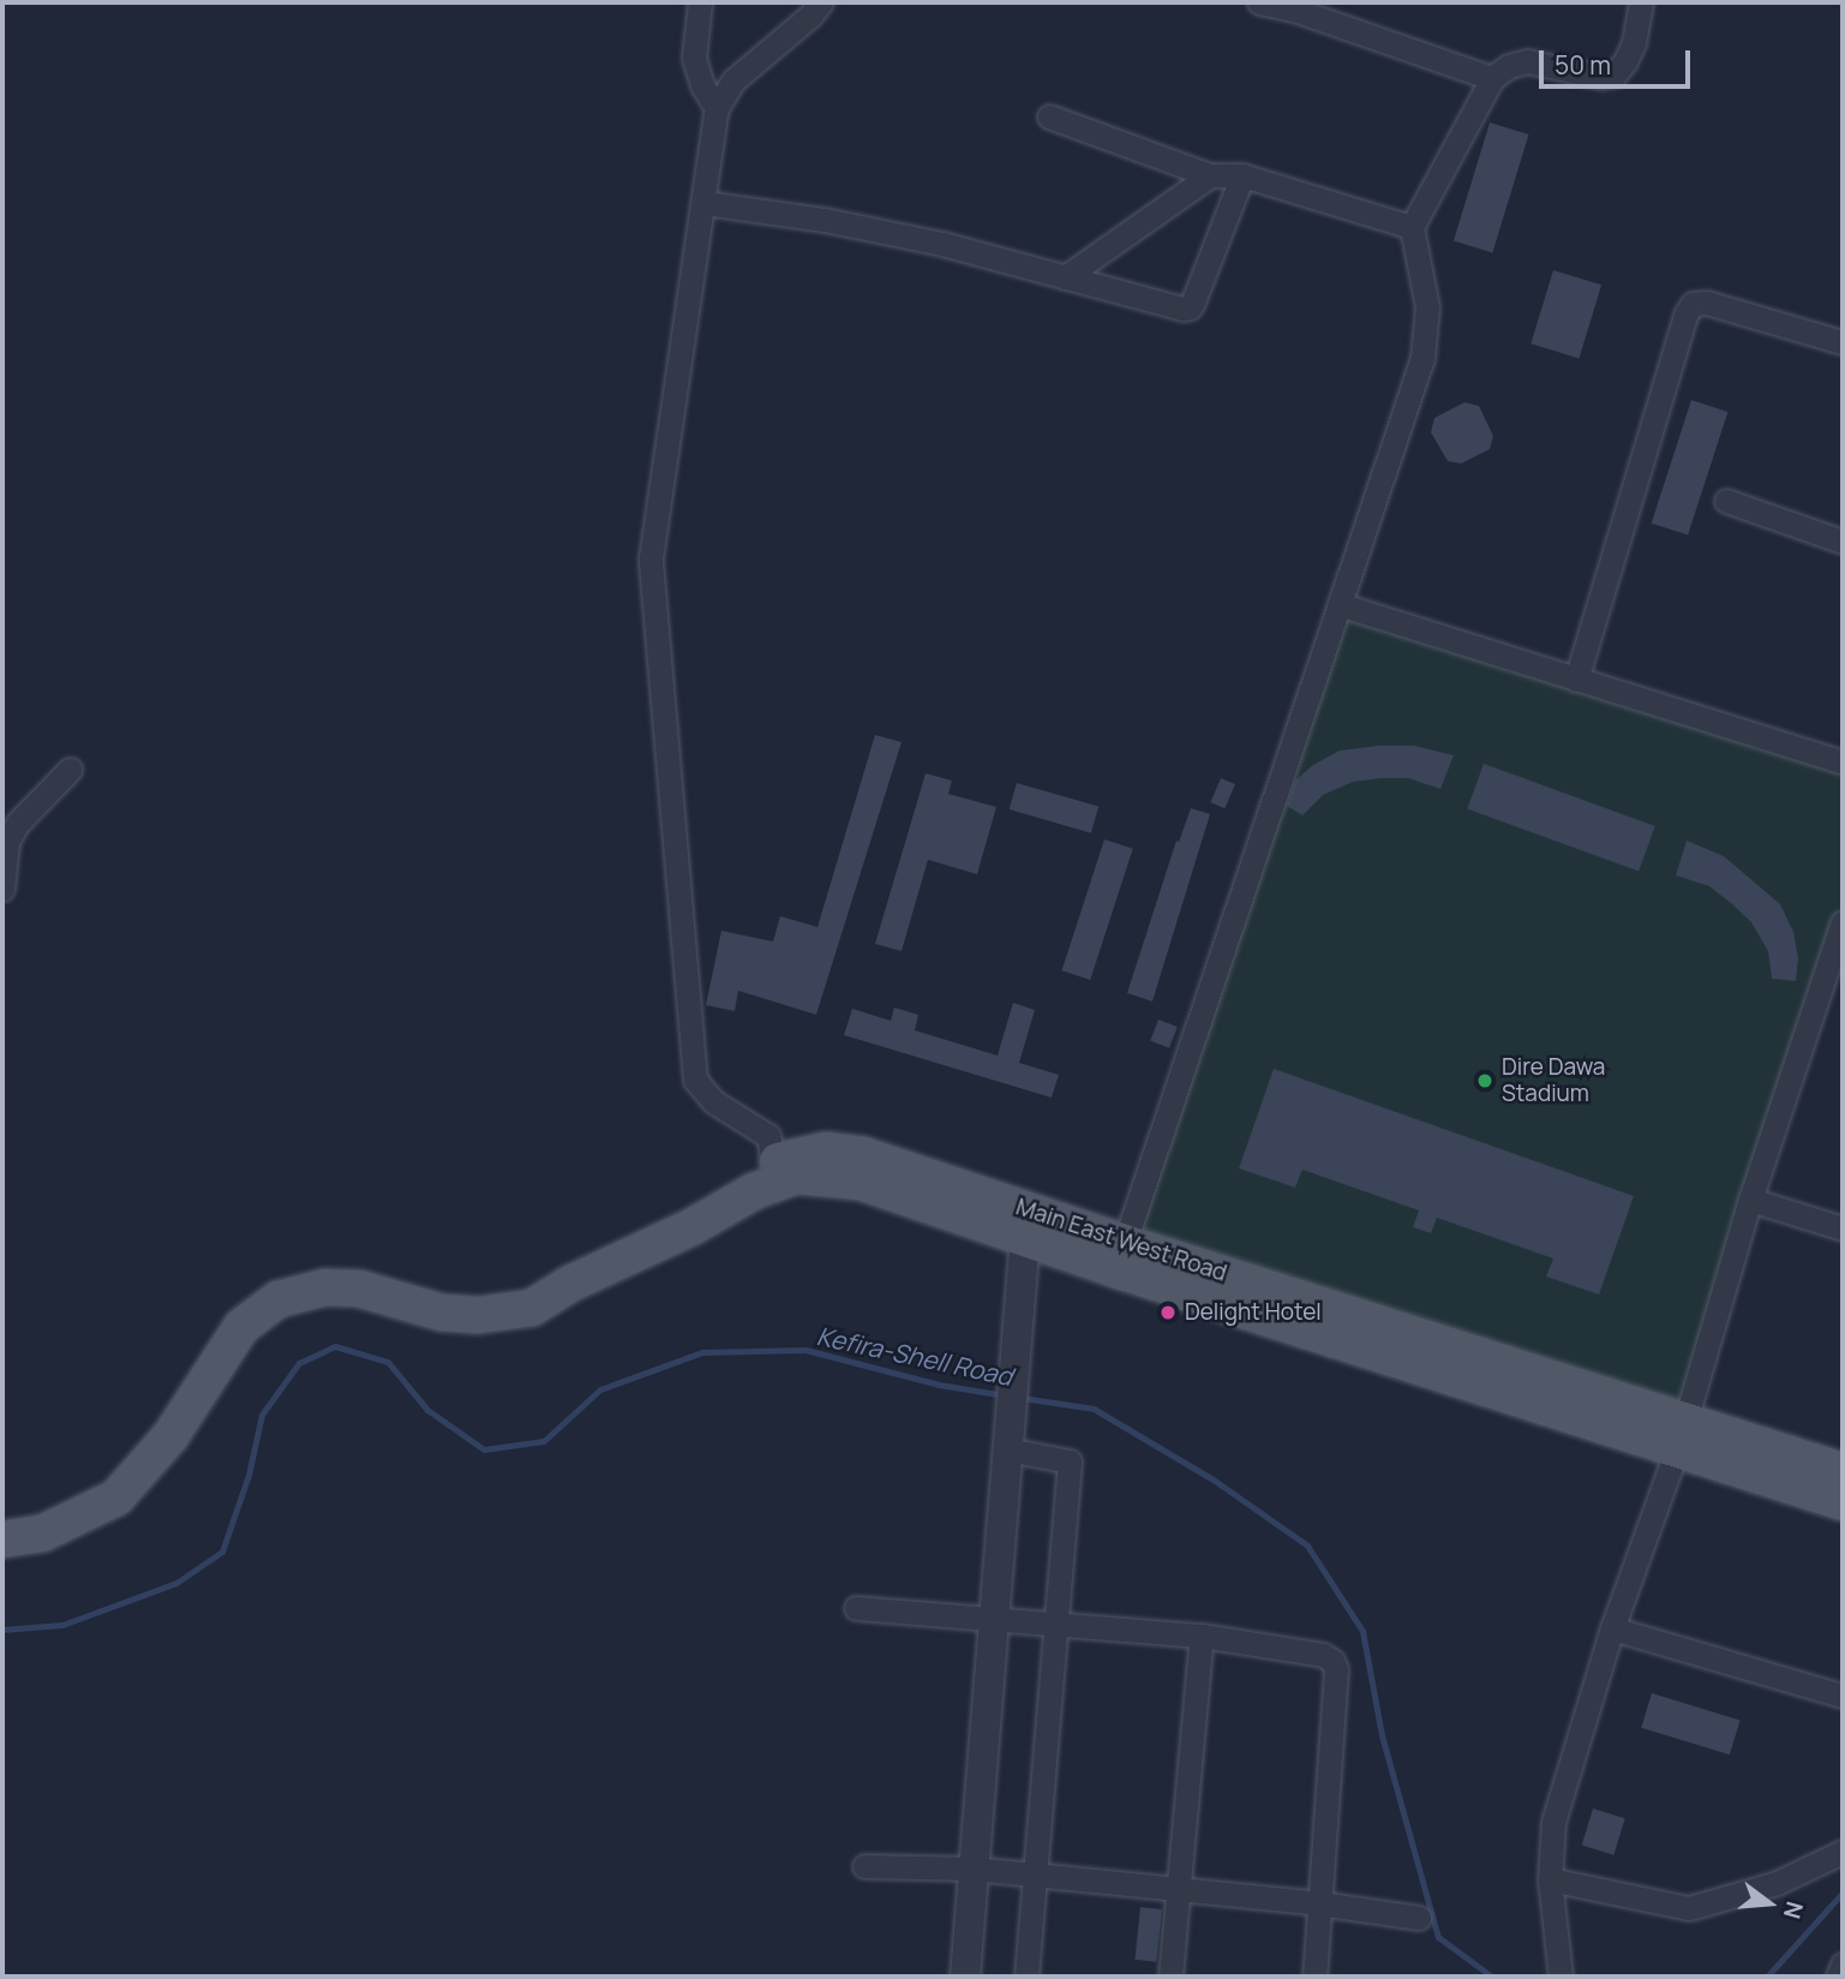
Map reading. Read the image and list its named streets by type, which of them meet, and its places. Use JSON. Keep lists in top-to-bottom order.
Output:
{
  "streets": {
    "main road": ["Main East West Road"]
  },
  "water": ["Kefira-Shell Road"],
  "places": ["Dire Dawa Stadium", "Delight Hotel"],
  "scale_bar": "50 m",
  "north": "right"
}
